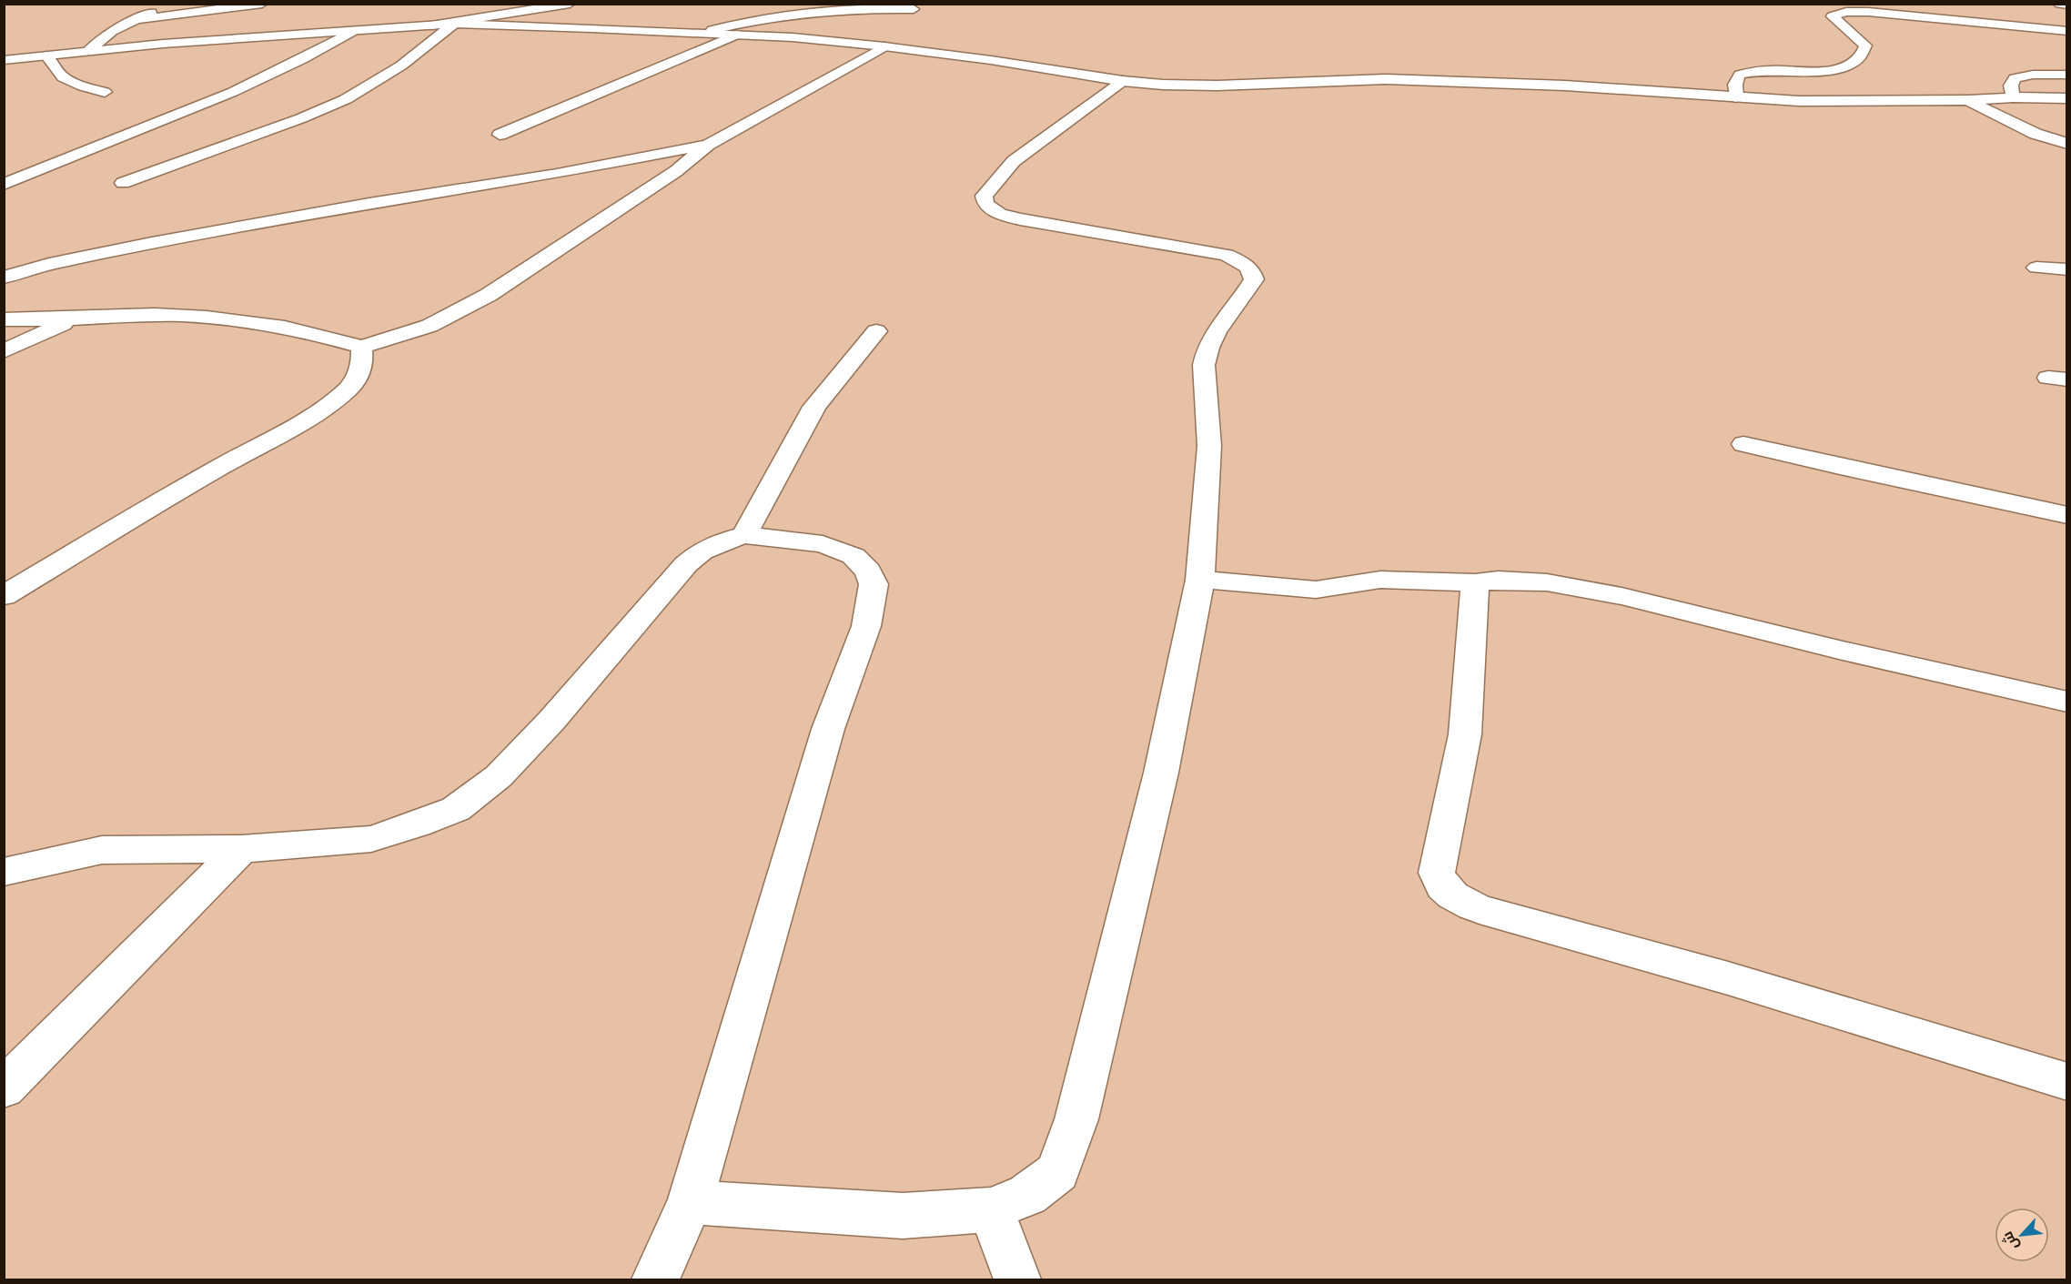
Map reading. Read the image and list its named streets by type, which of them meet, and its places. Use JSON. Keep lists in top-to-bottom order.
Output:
{
  "north": "bottom left"
}
